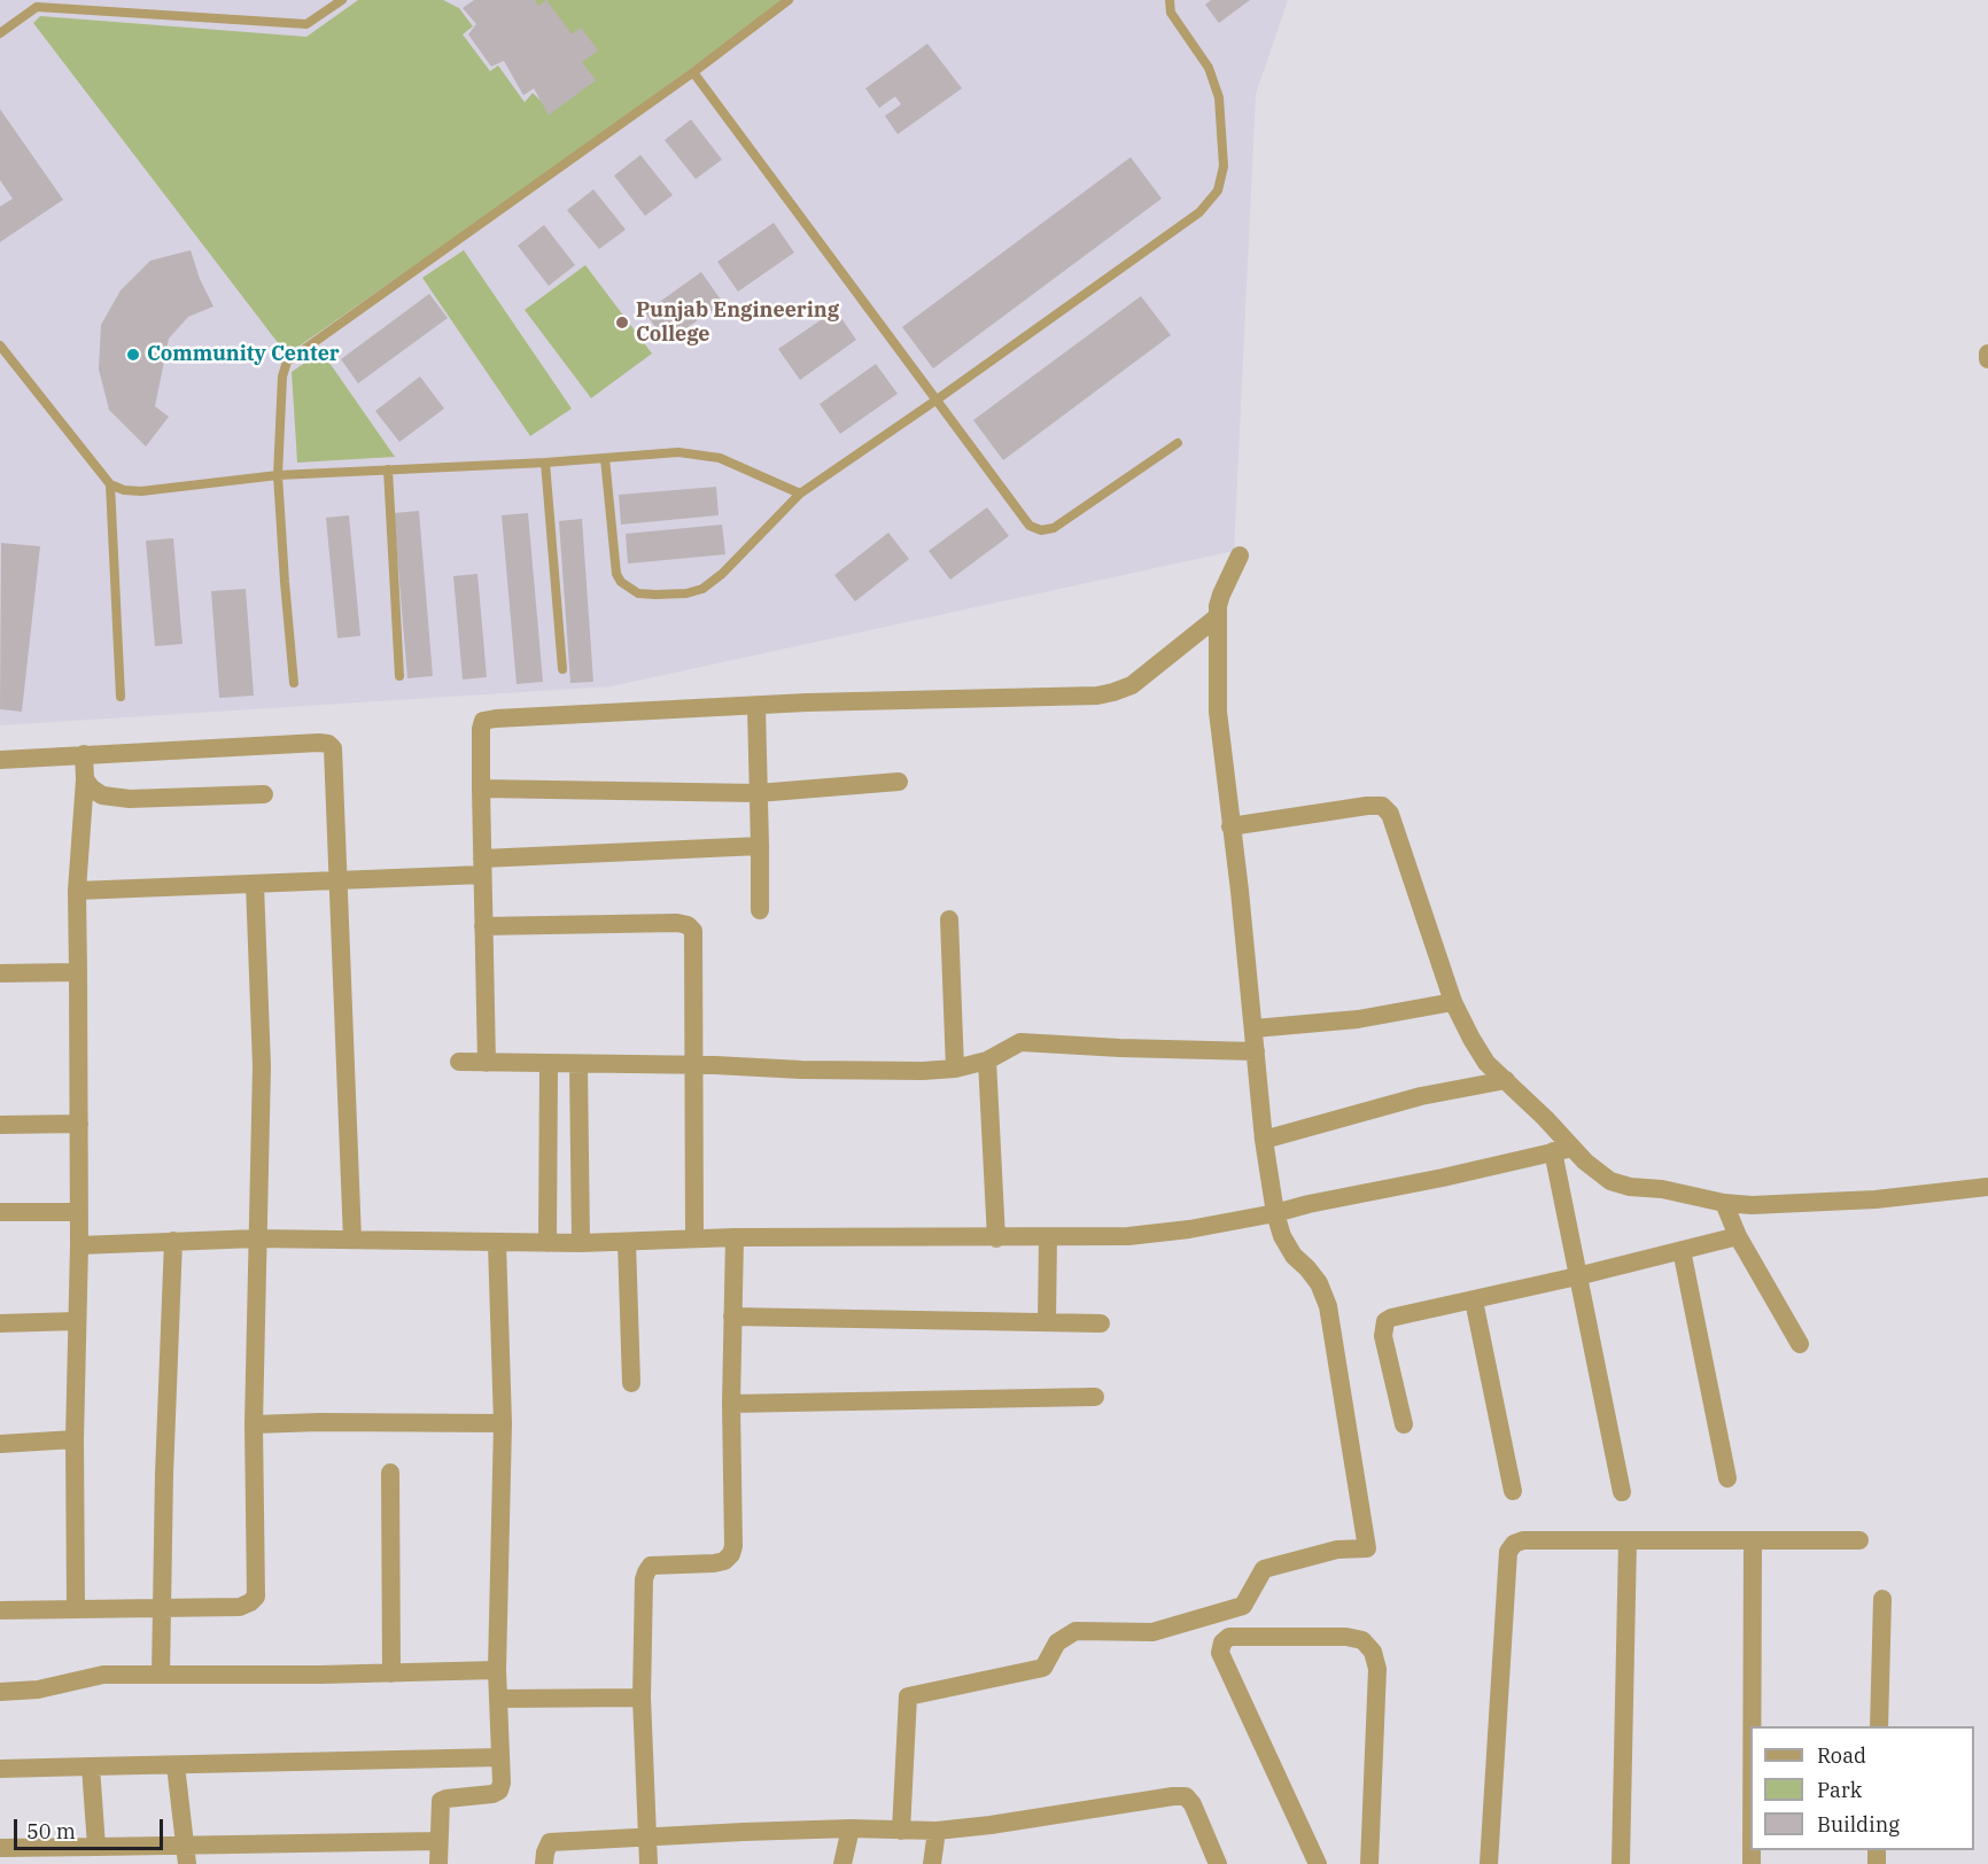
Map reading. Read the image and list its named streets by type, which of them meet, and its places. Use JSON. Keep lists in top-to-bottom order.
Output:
{
  "places": ["Punjab Engineering College", "Community Center"],
  "legend": ["Road", "Park", "Building"],
  "scale_bar": "50 m"
}
